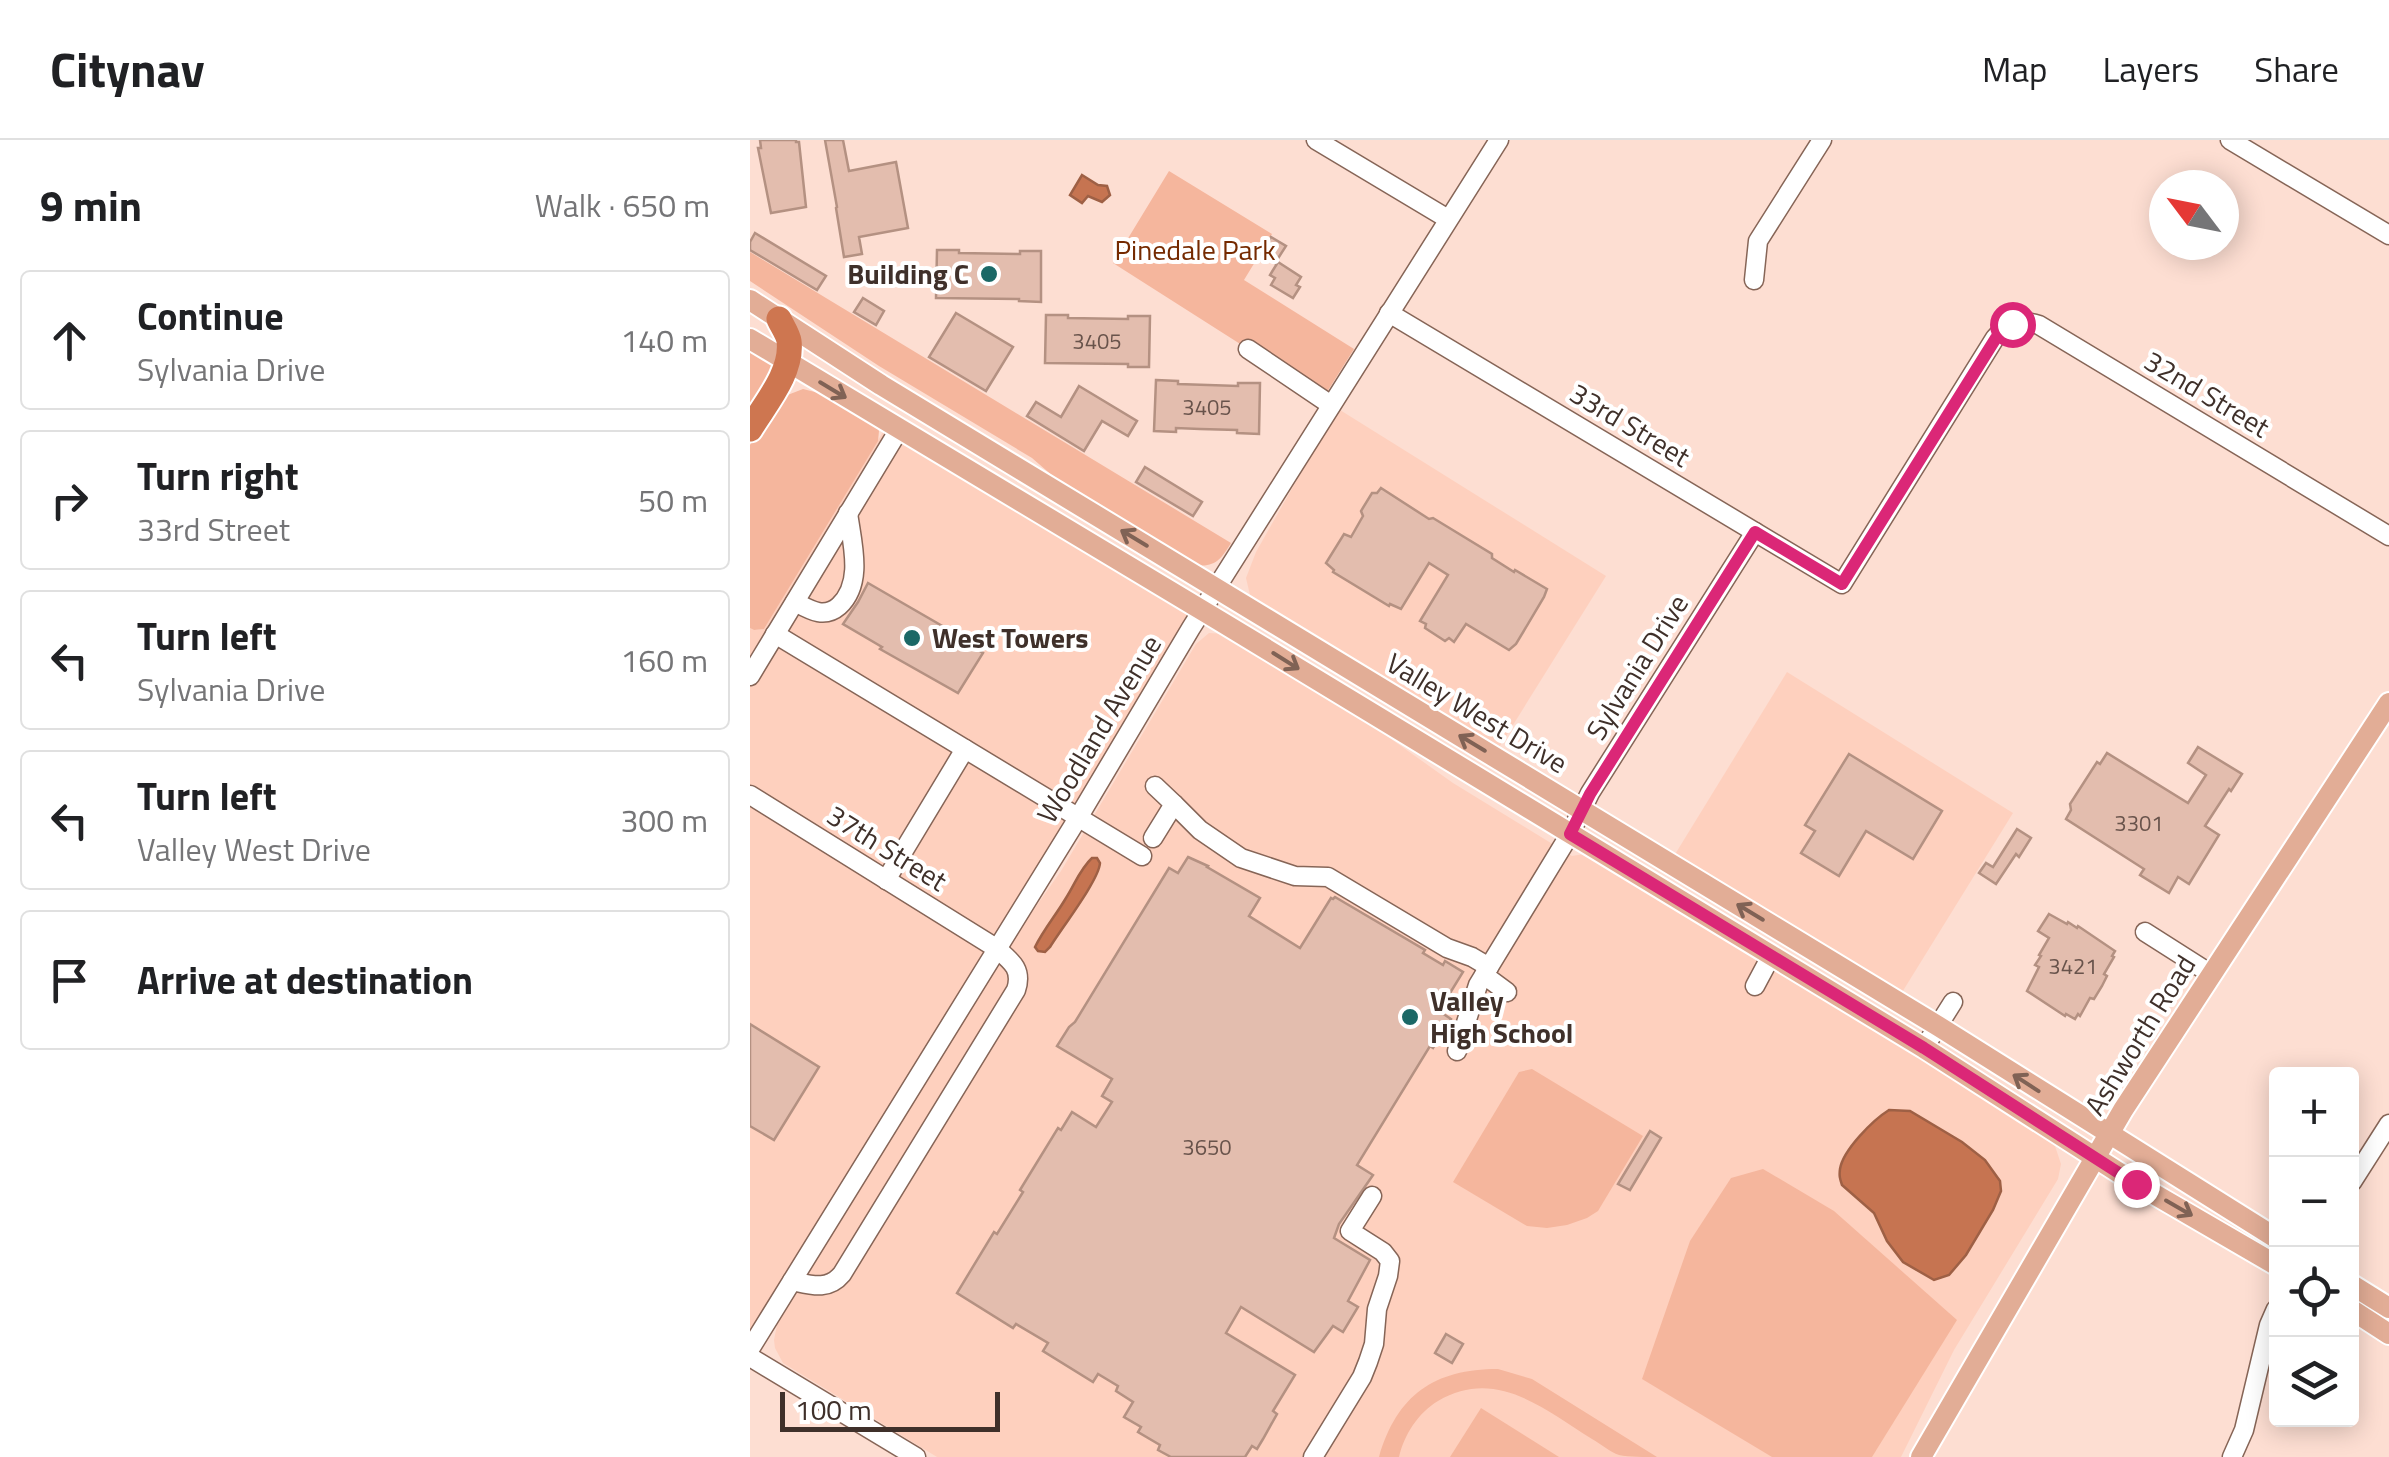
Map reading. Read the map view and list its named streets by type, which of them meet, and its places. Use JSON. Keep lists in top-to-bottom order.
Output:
{
  "streets": {
    "main road": ["Valley West Drive", "Ashworth Road"],
    "street": [
      "32nd Street",
      "33rd Street",
      "Sylvania Drive",
      "Woodland Avenue",
      "37th Street"
    ]
  },
  "crossings": [
    ["32nd Street", "33rd Street"],
    ["33rd Street", "Sylvania Drive"],
    ["33rd Street", "Woodland Avenue"],
    ["Sylvania Drive", "Valley West Drive"],
    ["Valley West Drive", "Woodland Avenue"],
    ["Valley West Drive", "Ashworth Road"],
    ["Woodland Avenue", "37th Street"]
  ],
  "parks": ["Pinedale Park"],
  "places": ["Building C", "West Towers", "Valley High School"],
  "house_numbers": [
    "3405",
    "3405",
    "3301",
    "3421",
    "3650"
  ],
  "scale_bar": "100 m",
  "north": "top left",
  "page": {
    "header": "Citynav",
    "nav": ["Map", "Layers", "Share"],
    "heading": ["9 min", "Walk · 650 m"],
    "list": [
      ["Continue", "Sylvania Drive", "140 m"],
      ["Turn right", "33rd Street", "50 m"],
      ["Turn left", "Sylvania Drive", "160 m"],
      ["Turn left", "Valley West Drive", "300 m"],
      "Arrive at destination"
    ],
    "map_buttons": ["+", "−"],
    "scale": "100 m"
  }
}
